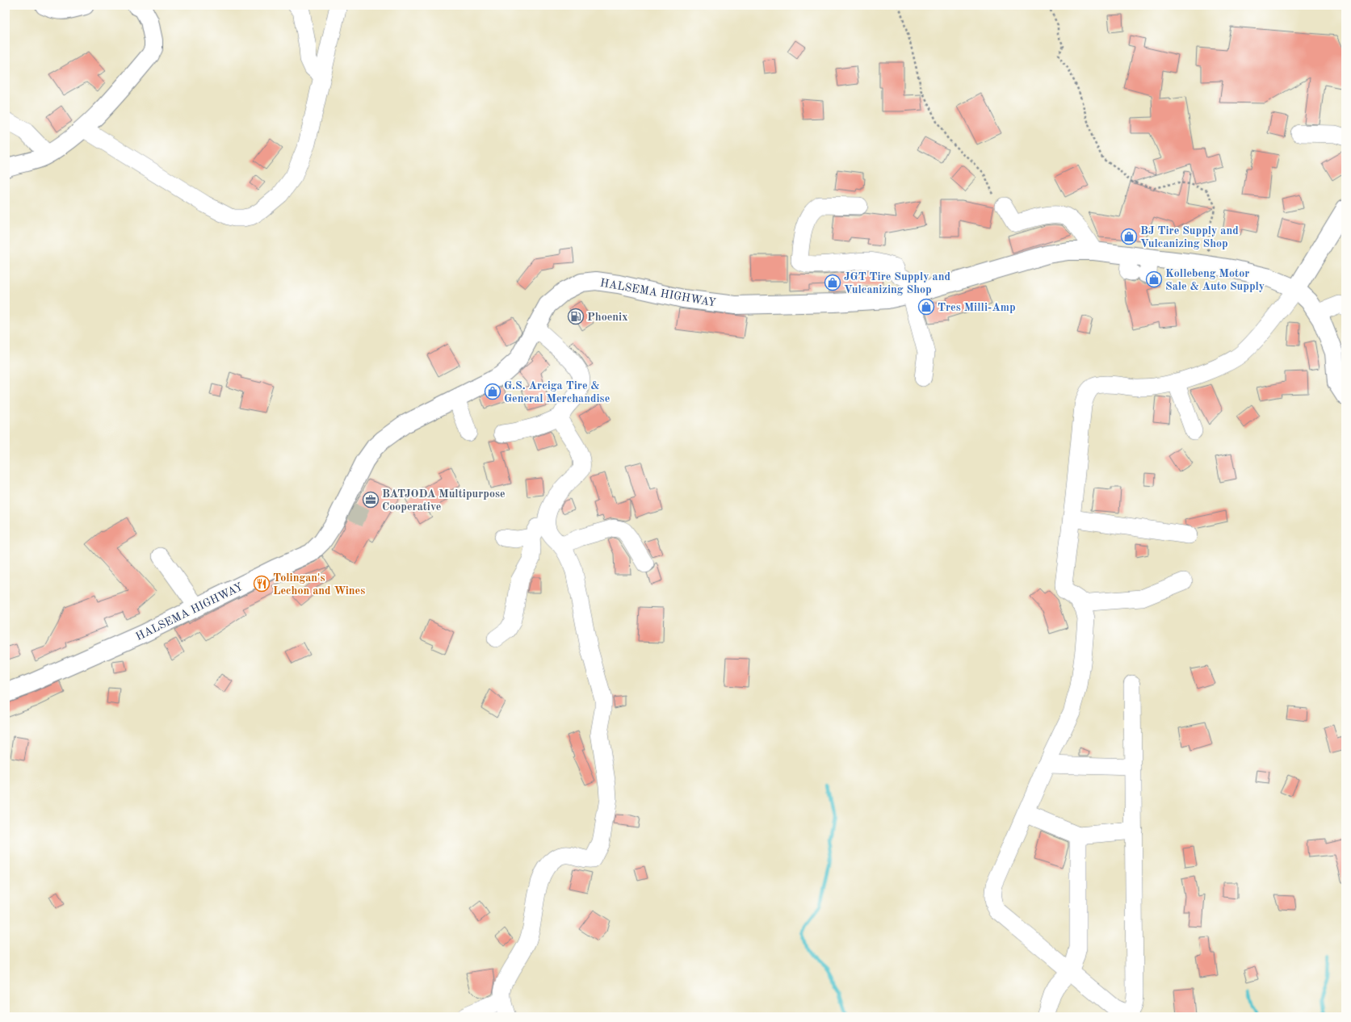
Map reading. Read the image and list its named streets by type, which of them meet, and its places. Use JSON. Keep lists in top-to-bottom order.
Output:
{
  "streets": {
    "main road": ["HALSEMA HIGHWAY"]
  },
  "places": {
    "shop": [
      "BJ Tire Supply and Vulcanizing Shop",
      "Kollebeng Motor Sale & Auto Supply",
      "JGT Tire Supply and Vulcanizing Shop",
      "Tres Milli-Amp",
      "G.S. Arciga Tire & General Merchandise"
    ],
    "fuel station": ["Phoenix"],
    "office": ["BATJODA Multipurpose Cooperative"],
    "restaurant": ["Tolingan's Lechon and Wines"]
  }
}
